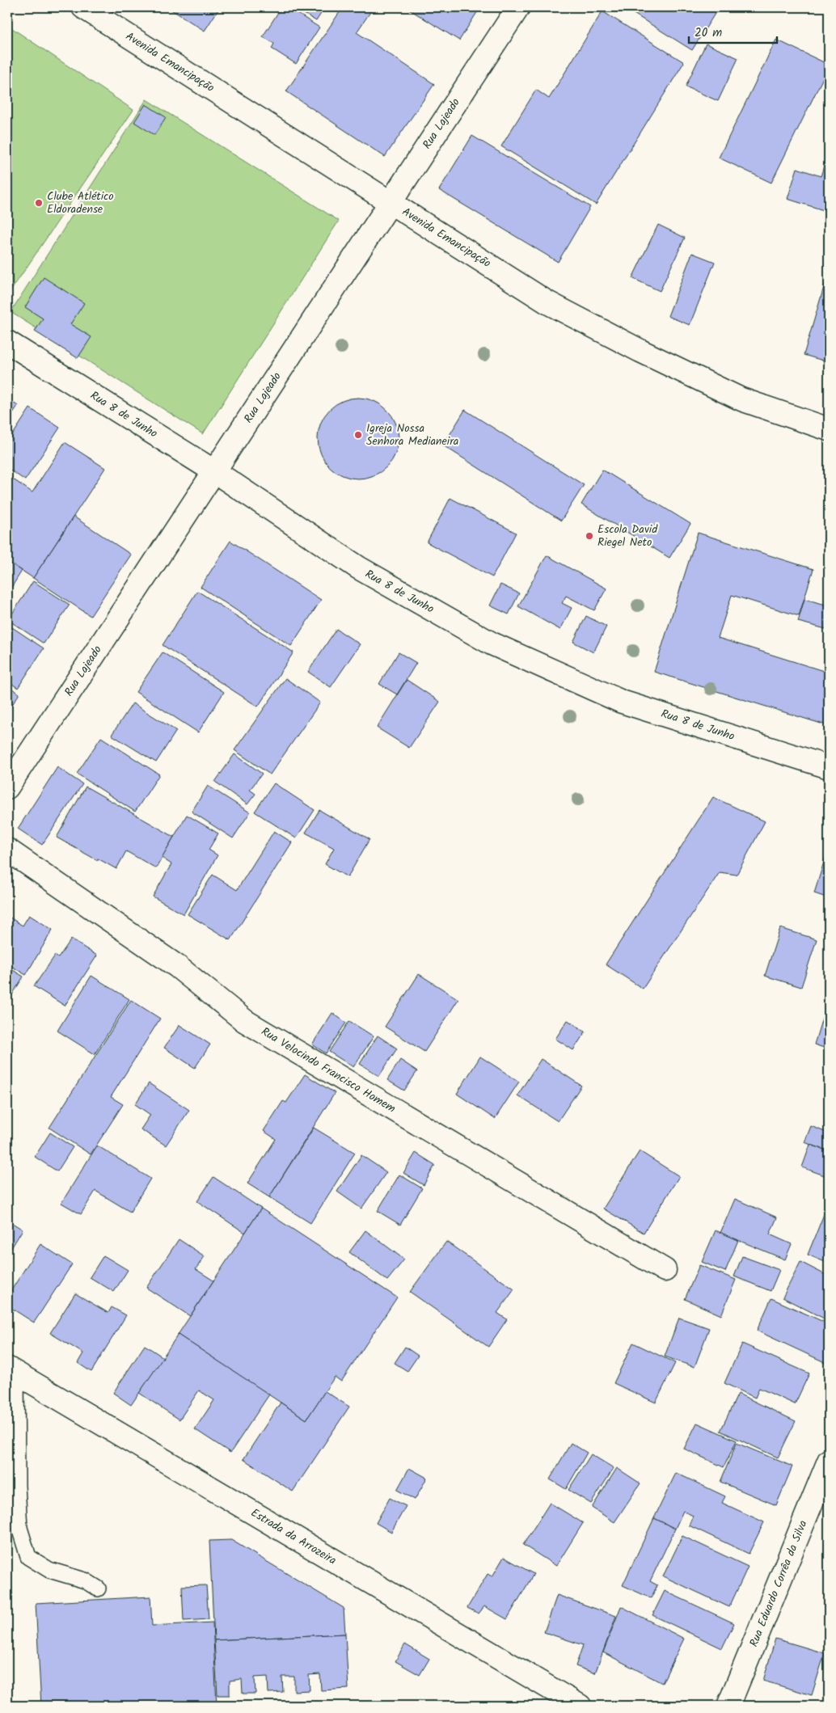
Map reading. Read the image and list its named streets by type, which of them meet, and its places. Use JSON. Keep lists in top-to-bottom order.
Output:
{
  "streets": {
    "street": [
      "Avenida Emancipação",
      "Rua Lajeado",
      "Rua 8 de Junho",
      "Rua Velocindo Francisco Homem",
      "Estrada da Arrozeira",
      "Rua Eduardo Corrêa da Silva"
    ]
  },
  "crossings": [
    ["Avenida Emancipação", "Rua Lajeado"],
    ["Rua Lajeado", "Rua 8 de Junho"]
  ],
  "places": ["Clube Atlético Eldoradense", "Igreja Nossa Senhora Medianeira", "Escola David Riegel Neto"],
  "scale_bar": "20 m"
}
